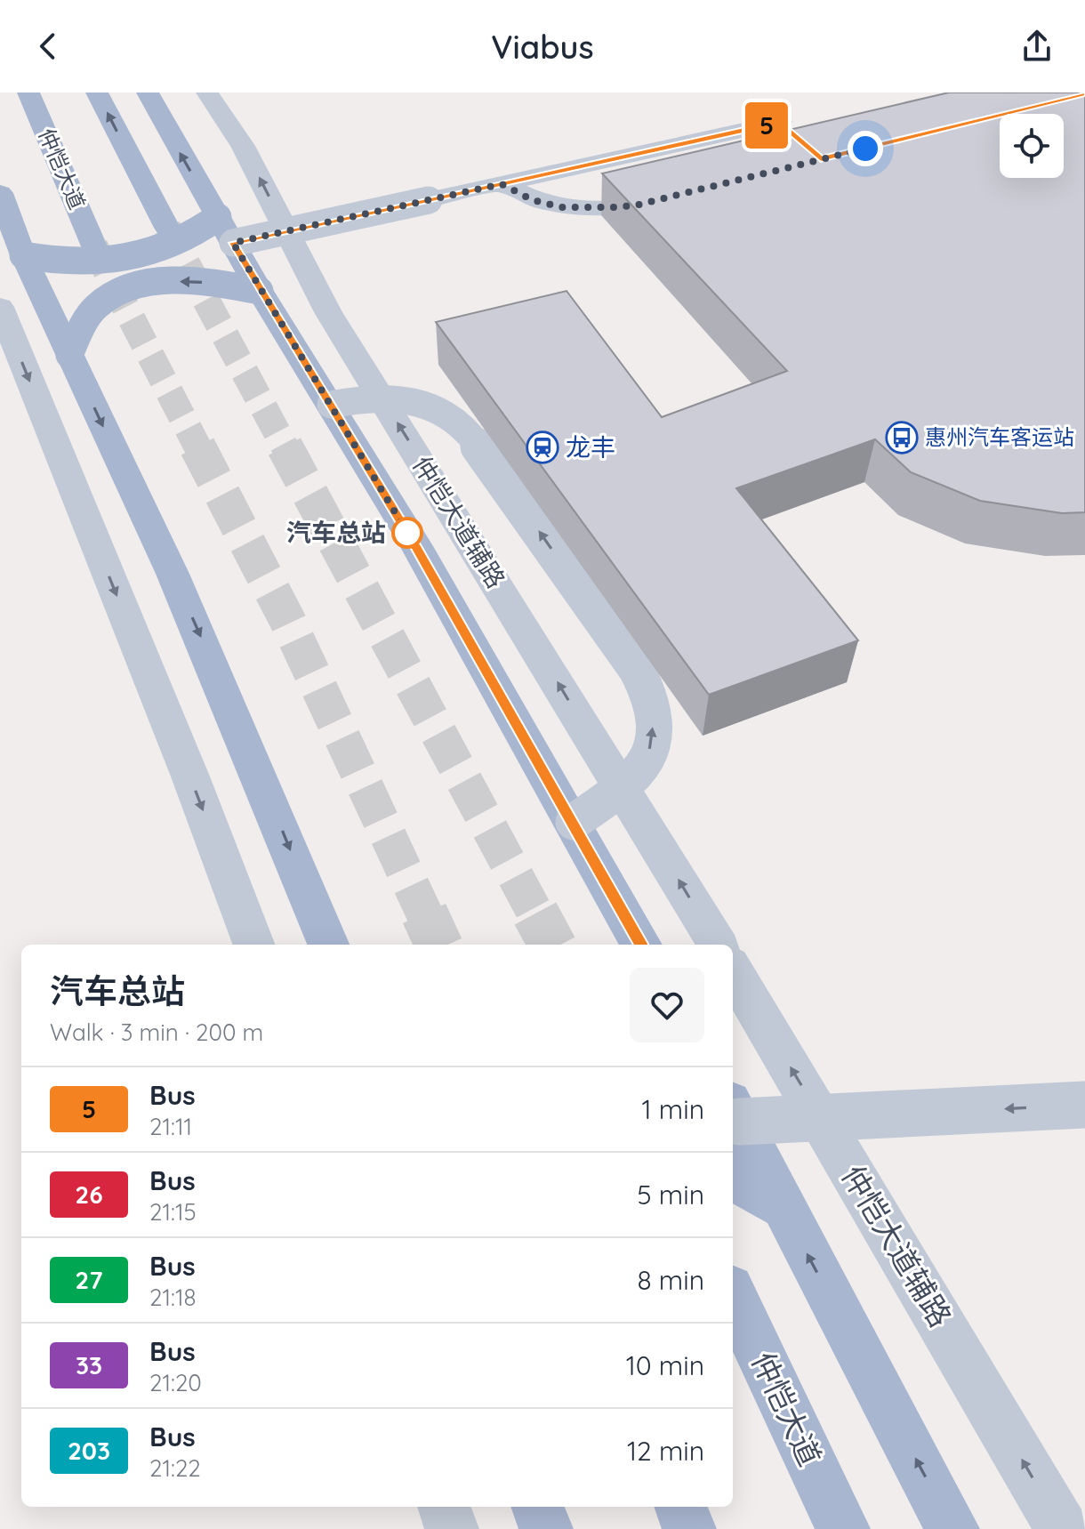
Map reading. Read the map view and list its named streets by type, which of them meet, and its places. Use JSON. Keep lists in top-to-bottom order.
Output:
{
  "streets": {
    "main road": ["仲恺大道", "仲恺大道辅路"]
  },
  "places": {
    "bus stop": ["惠州汽车客运站"],
    "station": ["龙丰"],
    "other": ["汽车总站"]
  },
  "lines": ["bus line 5"],
  "page": {
    "header": "Viabus",
    "on_map": "5",
    "heading": ["汽车总站", "Walk · 3 min · 200 m"],
    "list": [
      {
        "mark": "5",
        "name": "Bus",
        "note": "21:11",
        "value": "1 min"
      },
      {
        "mark": "26",
        "name": "Bus",
        "note": "21:15",
        "value": "5 min"
      },
      {
        "mark": "27",
        "name": "Bus",
        "note": "21:18",
        "value": "8 min"
      },
      {
        "mark": "33",
        "name": "Bus",
        "note": "21:20",
        "value": "10 min"
      },
      {
        "mark": "203",
        "name": "Bus",
        "note": "21:22",
        "value": "12 min"
      }
    ]
  }
}
